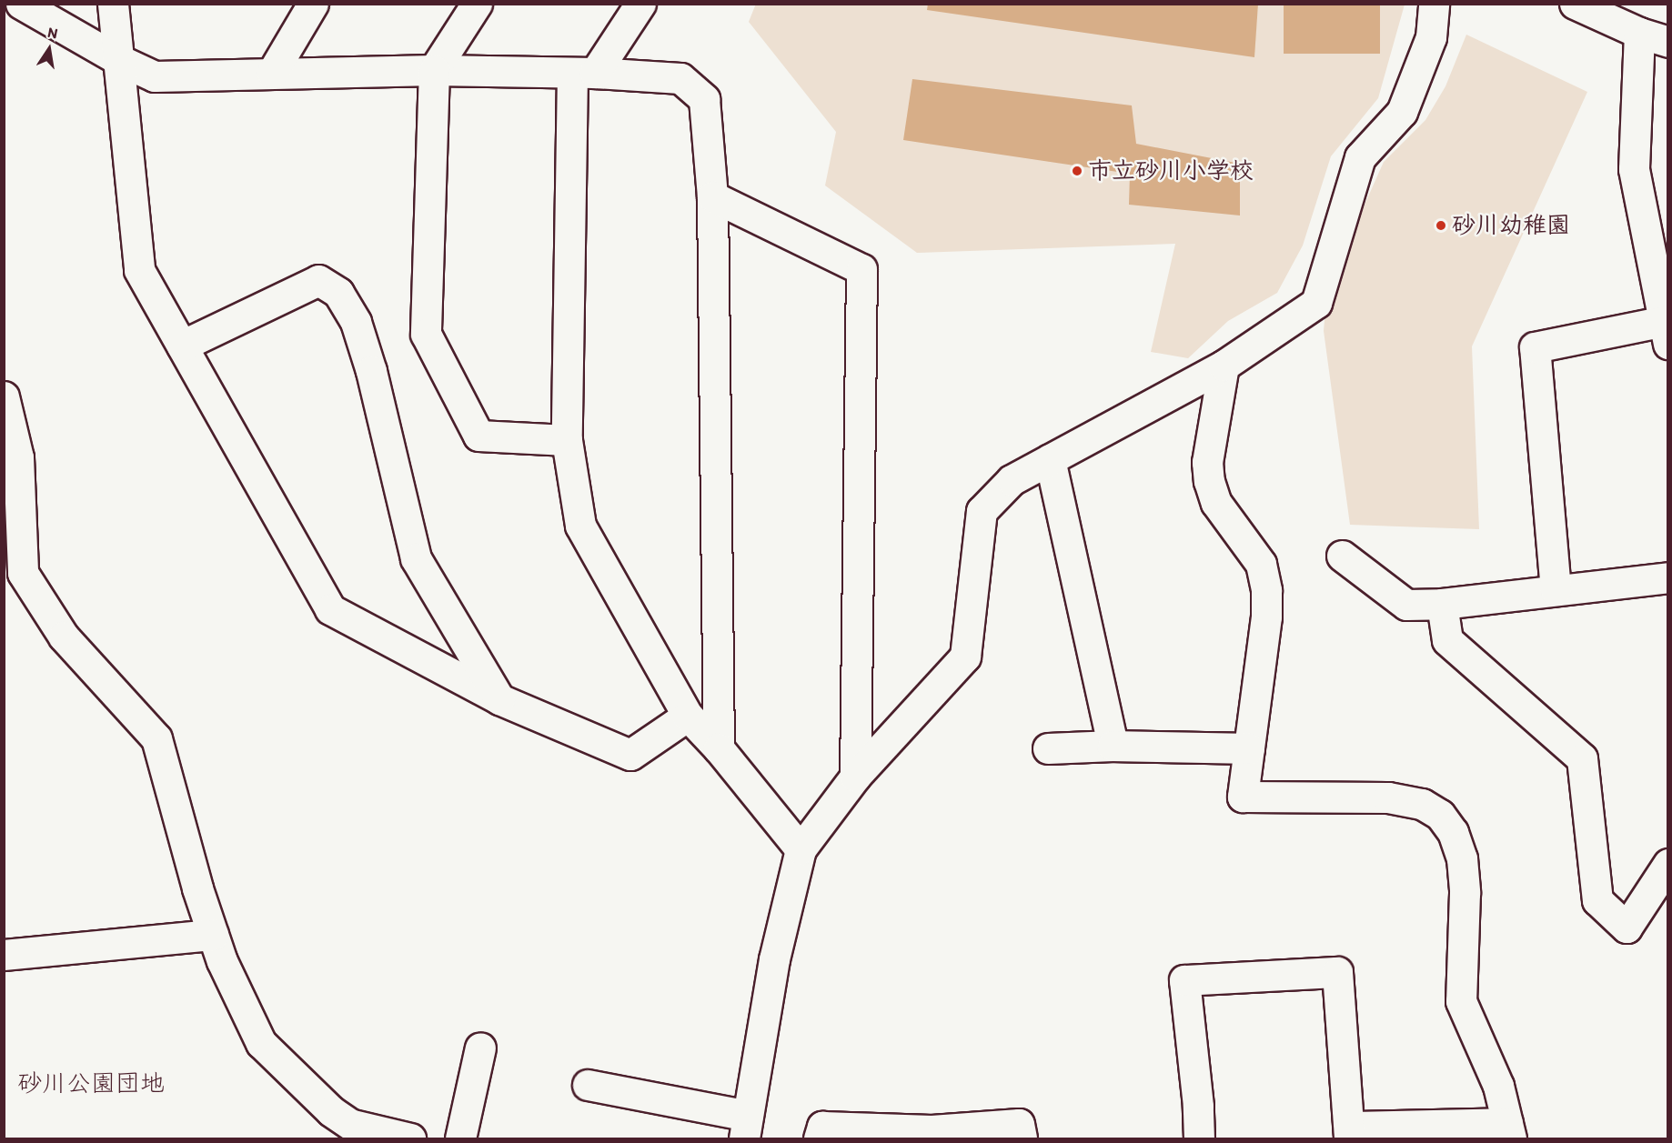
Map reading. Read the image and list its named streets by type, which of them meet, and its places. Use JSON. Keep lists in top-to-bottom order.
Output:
{
  "districts": ["砂川公園団地"],
  "places": ["市立砂川小学校", "砂川幼稚園"],
  "north": "top"
}
